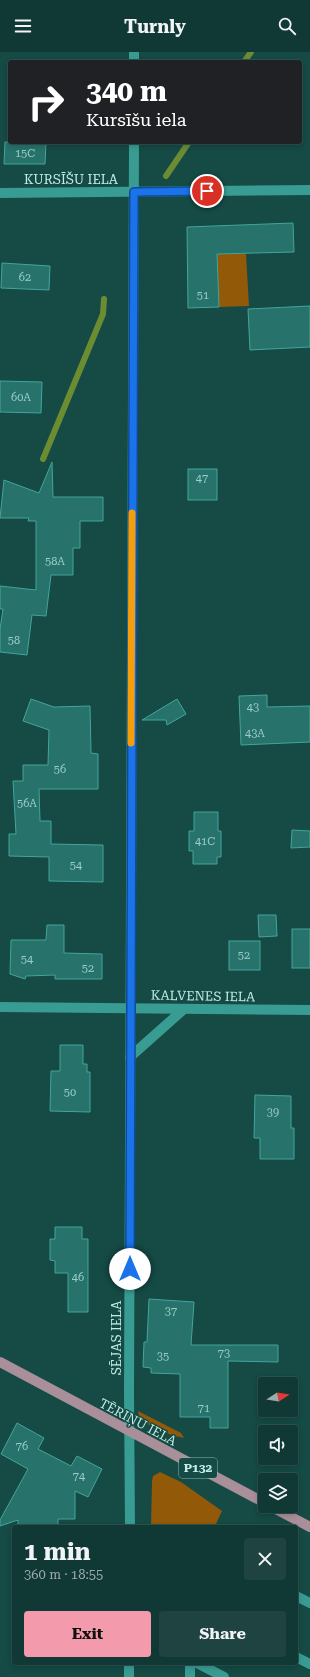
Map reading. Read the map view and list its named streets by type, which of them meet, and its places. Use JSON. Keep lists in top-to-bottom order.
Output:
{
  "streets": {
    "main road": ["TĒRIŅU IELA", "P132"],
    "street": ["KURSĪŠU IELA", "KALVENES IELA", "SĒJAS IELA"]
  },
  "crossings": [
    ["KURSĪŠU IELA", "SĒJAS IELA"],
    ["KALVENES IELA", "SĒJAS IELA"],
    ["SĒJAS IELA", "TĒRIŅU IELA"]
  ],
  "house_numbers": [
    "15C",
    "62",
    "51",
    "60A",
    "47",
    "58A",
    "58",
    "43",
    "43A",
    "56",
    "56A",
    "41C",
    "54",
    "52",
    "54",
    "52",
    "50",
    "39",
    "46",
    "37",
    "73",
    "35",
    "71",
    "76",
    "74"
  ],
  "north": "right",
  "page": {
    "header": "Turnly",
    "turn": ["340 m", "Kursīšu iela"],
    "heading": ["1 min", "360 m · 18:55"],
    "buttons": ["Exit", "Share"]
  }
}
